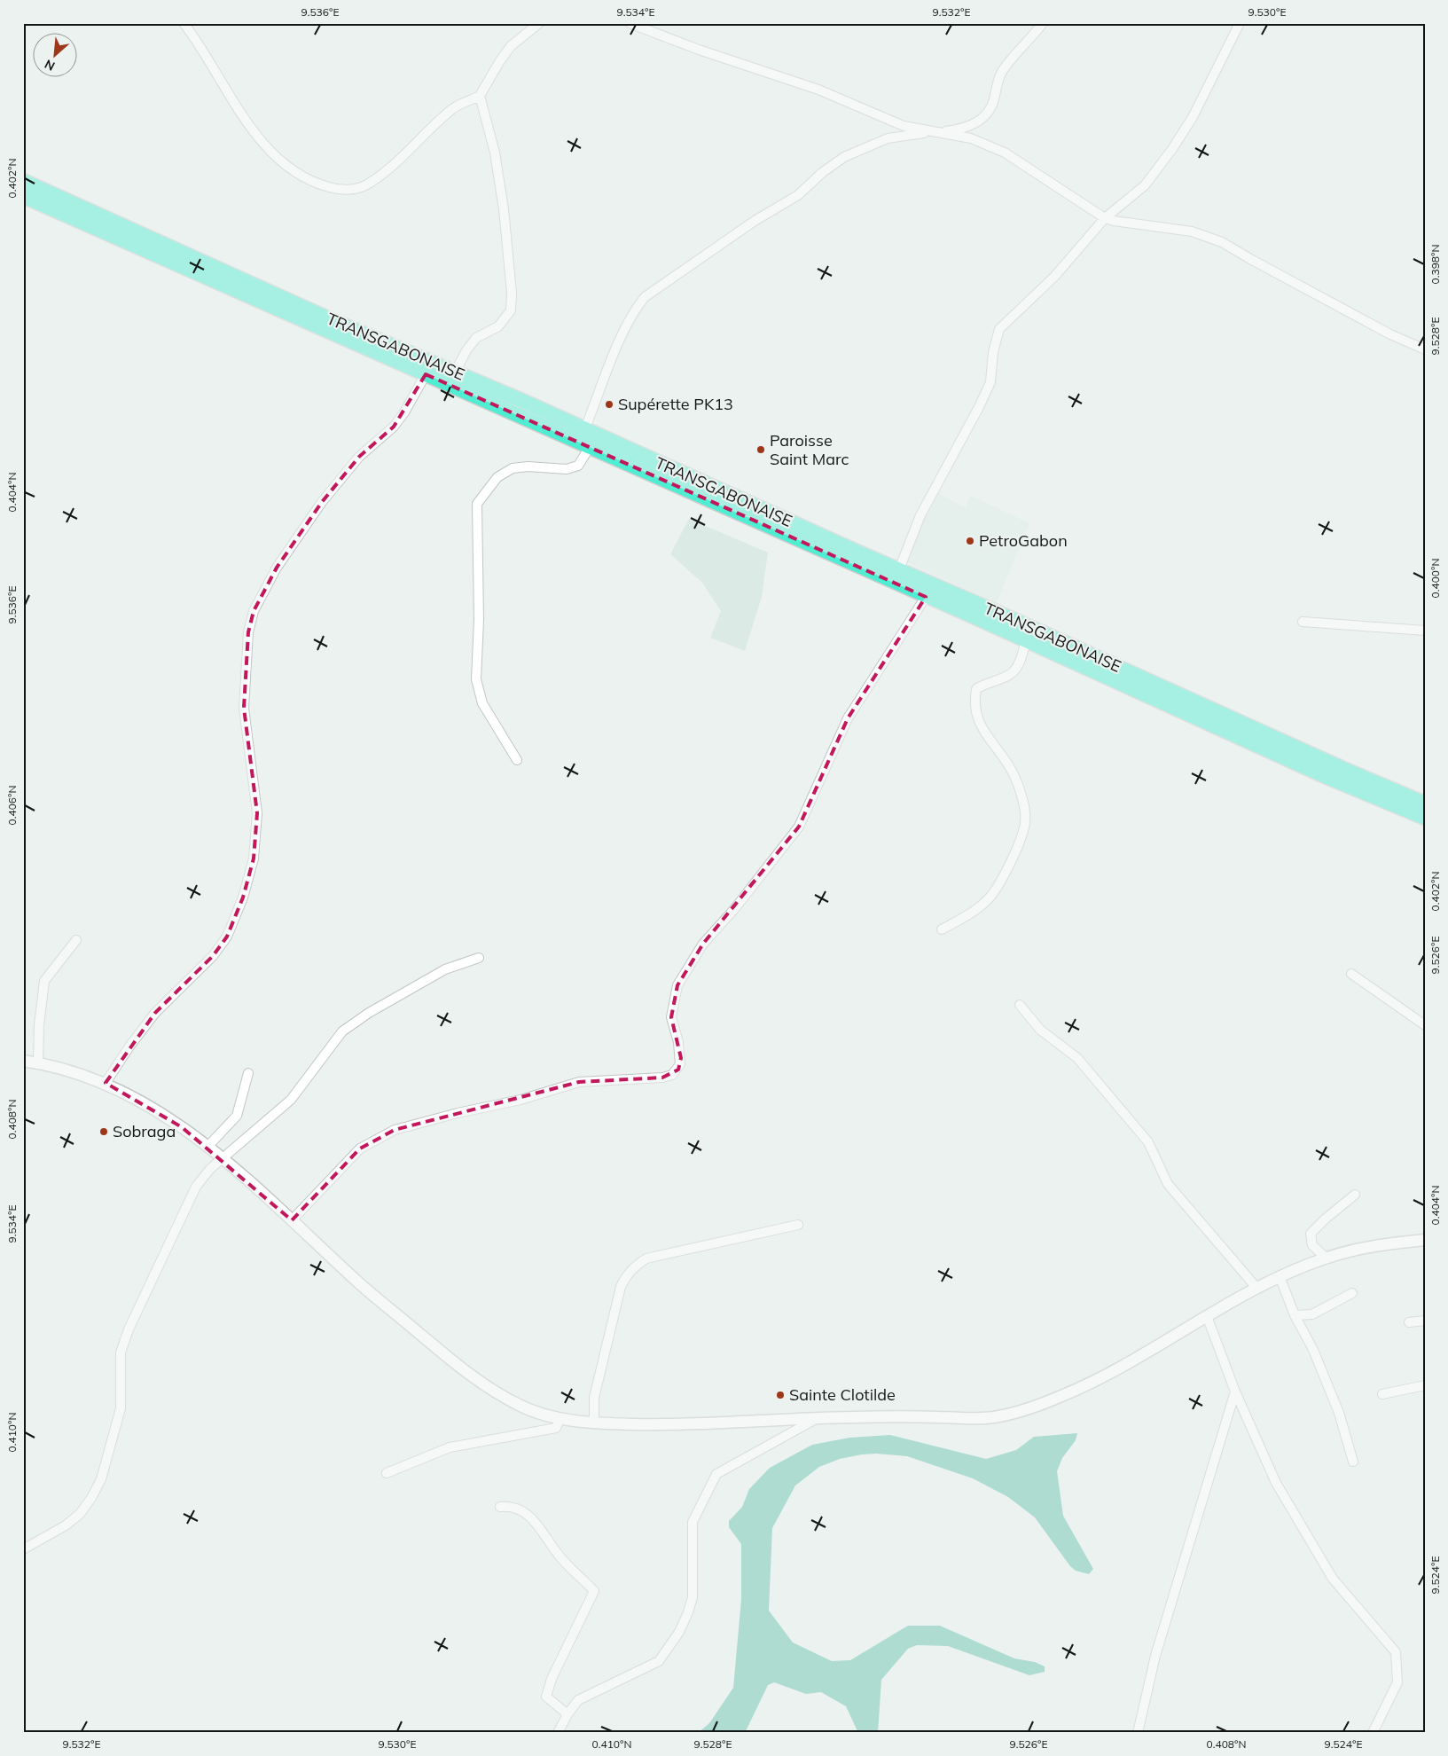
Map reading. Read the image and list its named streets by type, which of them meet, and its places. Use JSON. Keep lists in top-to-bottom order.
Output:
{
  "streets": {
    "highway": ["TRANSGABONAISE"]
  },
  "places": [
    "Supérette PK13",
    "Paroisse Saint Marc",
    "PetroGabon",
    "Sobraga",
    "Sainte Clotilde"
  ],
  "north": "bottom left",
  "coordinates": [
    "9.536°E",
    "9.534°E",
    "9.532°E",
    "9.530°E",
    "0.402°N",
    "0.398°N",
    "9.528°E",
    "0.404°N",
    "0.400°N",
    "0.406°N",
    "9.526°E",
    "0.408°N",
    "0.410°N",
    "9.524°E"
  ]
}
